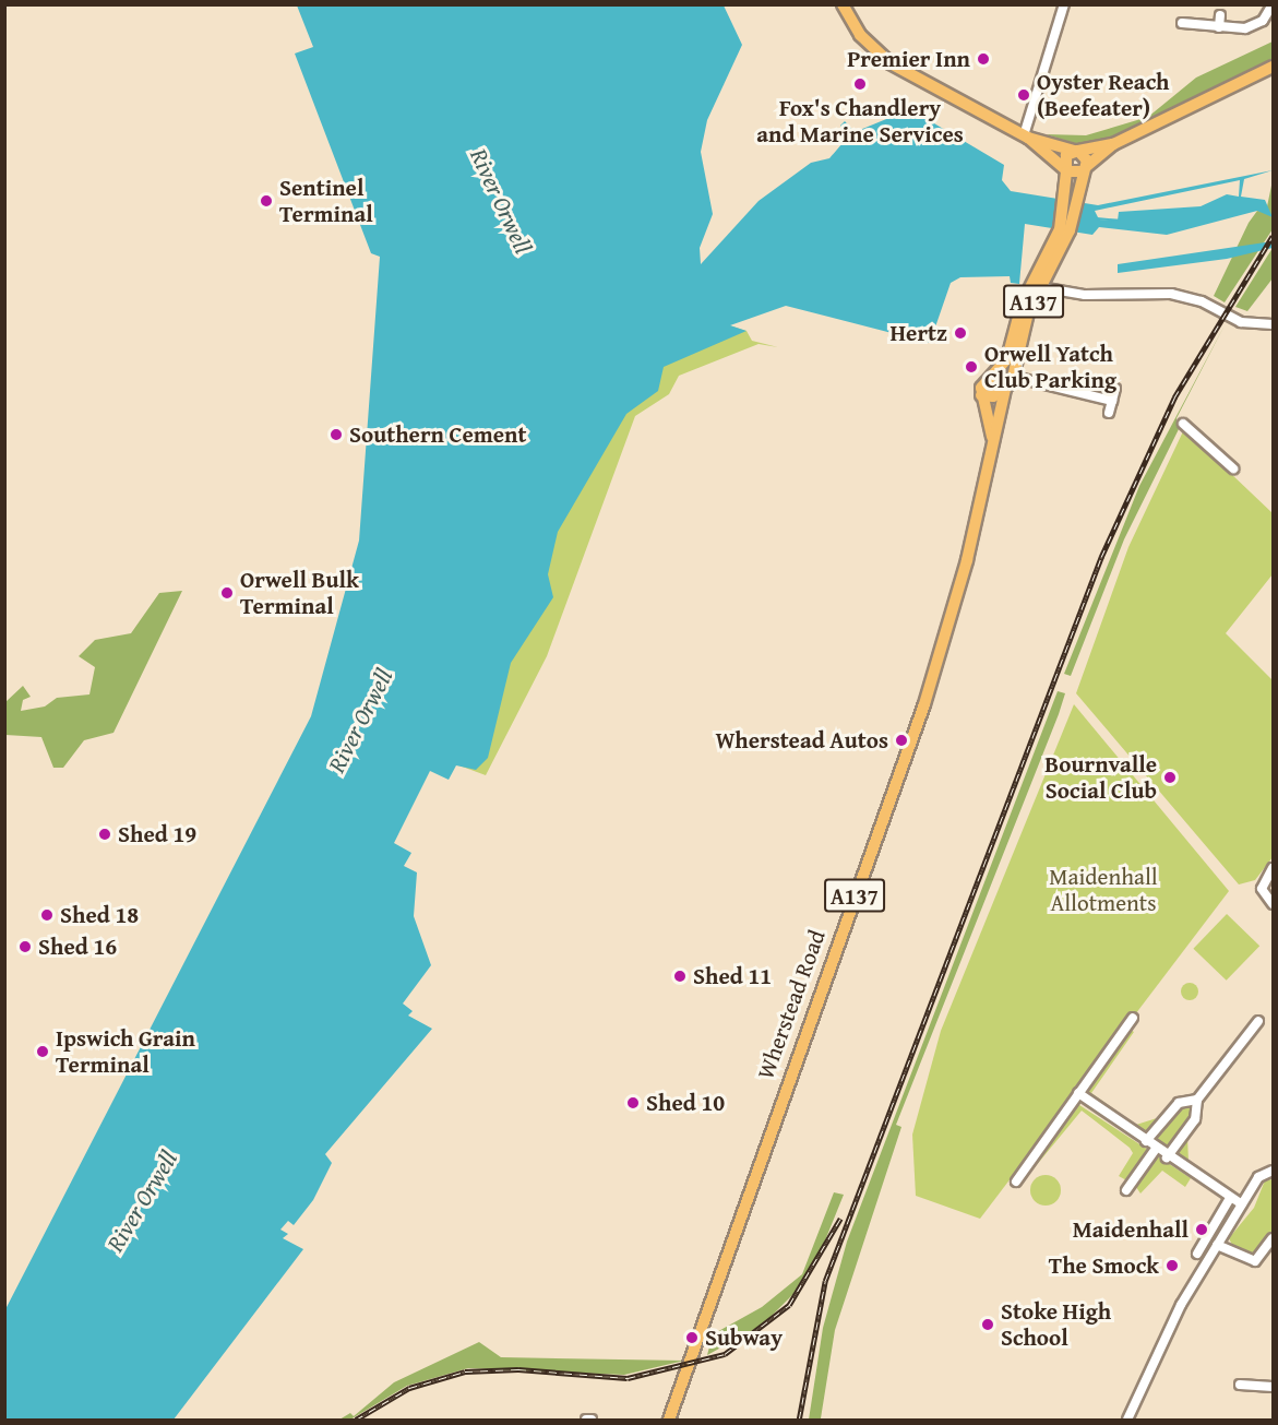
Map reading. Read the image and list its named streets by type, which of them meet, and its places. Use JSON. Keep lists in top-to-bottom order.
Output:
{
  "streets": {
    "main road": ["A137", "Wherstead Road"]
  },
  "water": ["River Orwell"],
  "parks": ["Maidenhall Allotments"],
  "places": [
    "Premier Inn",
    "Fox's Chandlery and Marine Services",
    "Oyster Reach (Beefeater)",
    "Sentinel Terminal",
    "Hertz",
    "Orwell Yatch Club Parking",
    "Southern Cement",
    "Orwell Bulk Terminal",
    "Wherstead Autos",
    "Bournvalle Social Club",
    "Shed 19",
    "Shed 18",
    "Shed 16",
    "Shed 11",
    "Ipswich Grain Terminal",
    "Shed 10",
    "Maidenhall",
    "The Smock",
    "Stoke High School",
    "Subway"
  ]
}
